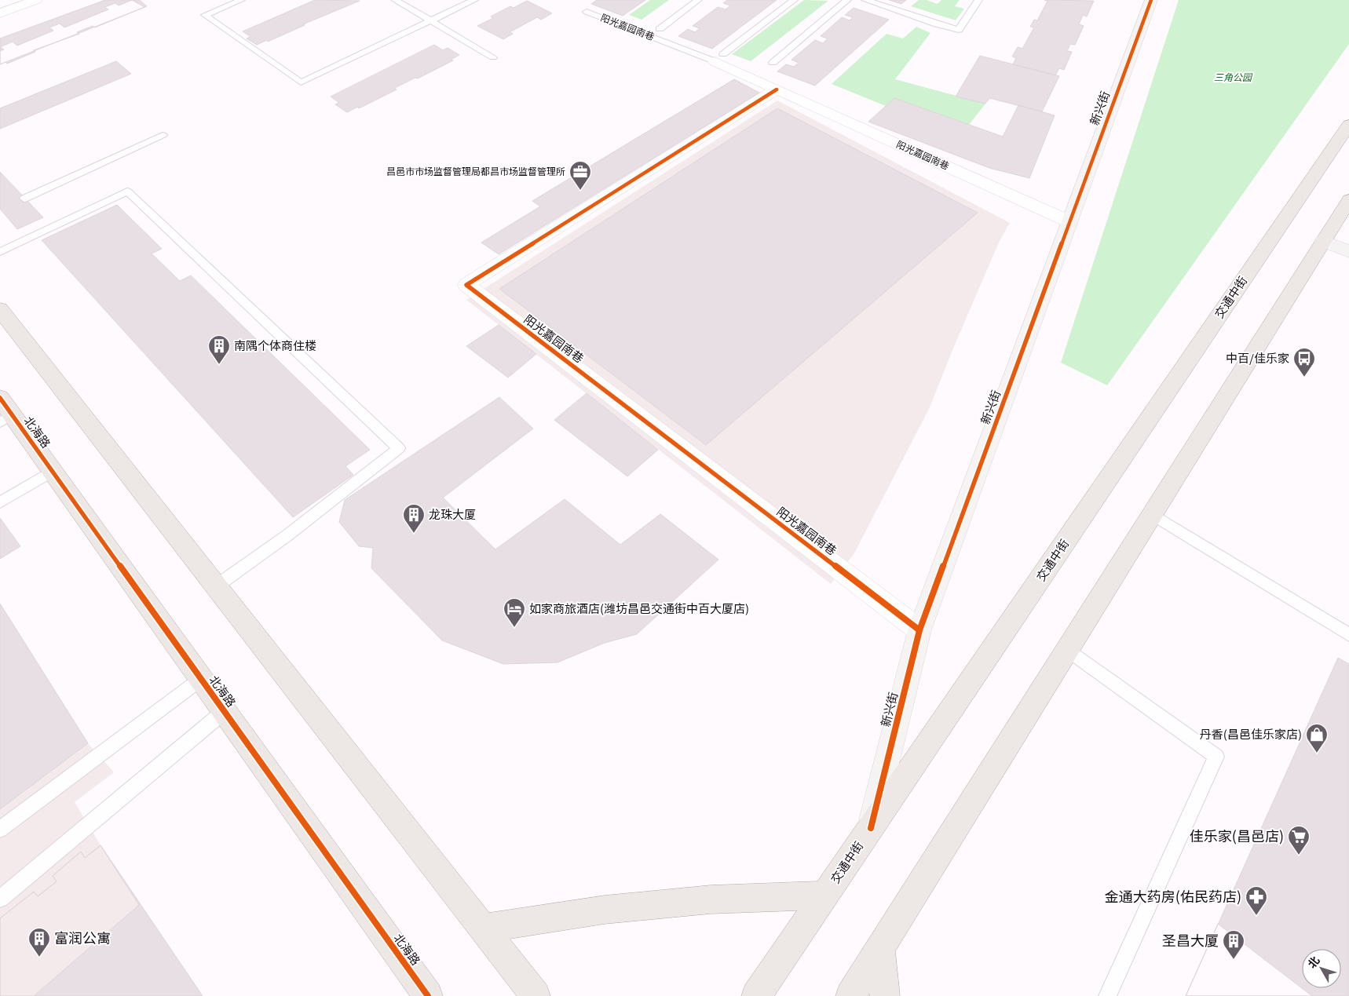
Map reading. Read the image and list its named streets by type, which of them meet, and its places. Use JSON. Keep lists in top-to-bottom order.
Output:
{
  "streets": {
    "main road": ["交通中街", "北海路"],
    "street": ["阳光嘉园南巷", "新兴街"]
  },
  "crossings": [
    ["阳光嘉园南巷", "新兴街"],
    ["新兴街", "交通中街"]
  ],
  "parks": ["三角公园"],
  "places": {
    "office": ["昌邑市市场监督管理局都昌市场监督管理所"],
    "building": [
      "南隅个体商住楼",
      "龙珠大厦",
      "富润公寓",
      "圣昌大厦"
    ],
    "bus stop": ["中百/佳乐家"],
    "hotel": ["如家商旅酒店(潍坊昌邑交通街中百大厦店)"],
    "shop": ["丹香(昌邑佳乐家店)"],
    "supermarket": ["佳乐家(昌邑店)"],
    "pharmacy": ["金通大药房(佑民药店)"]
  },
  "north": "top left"
}
